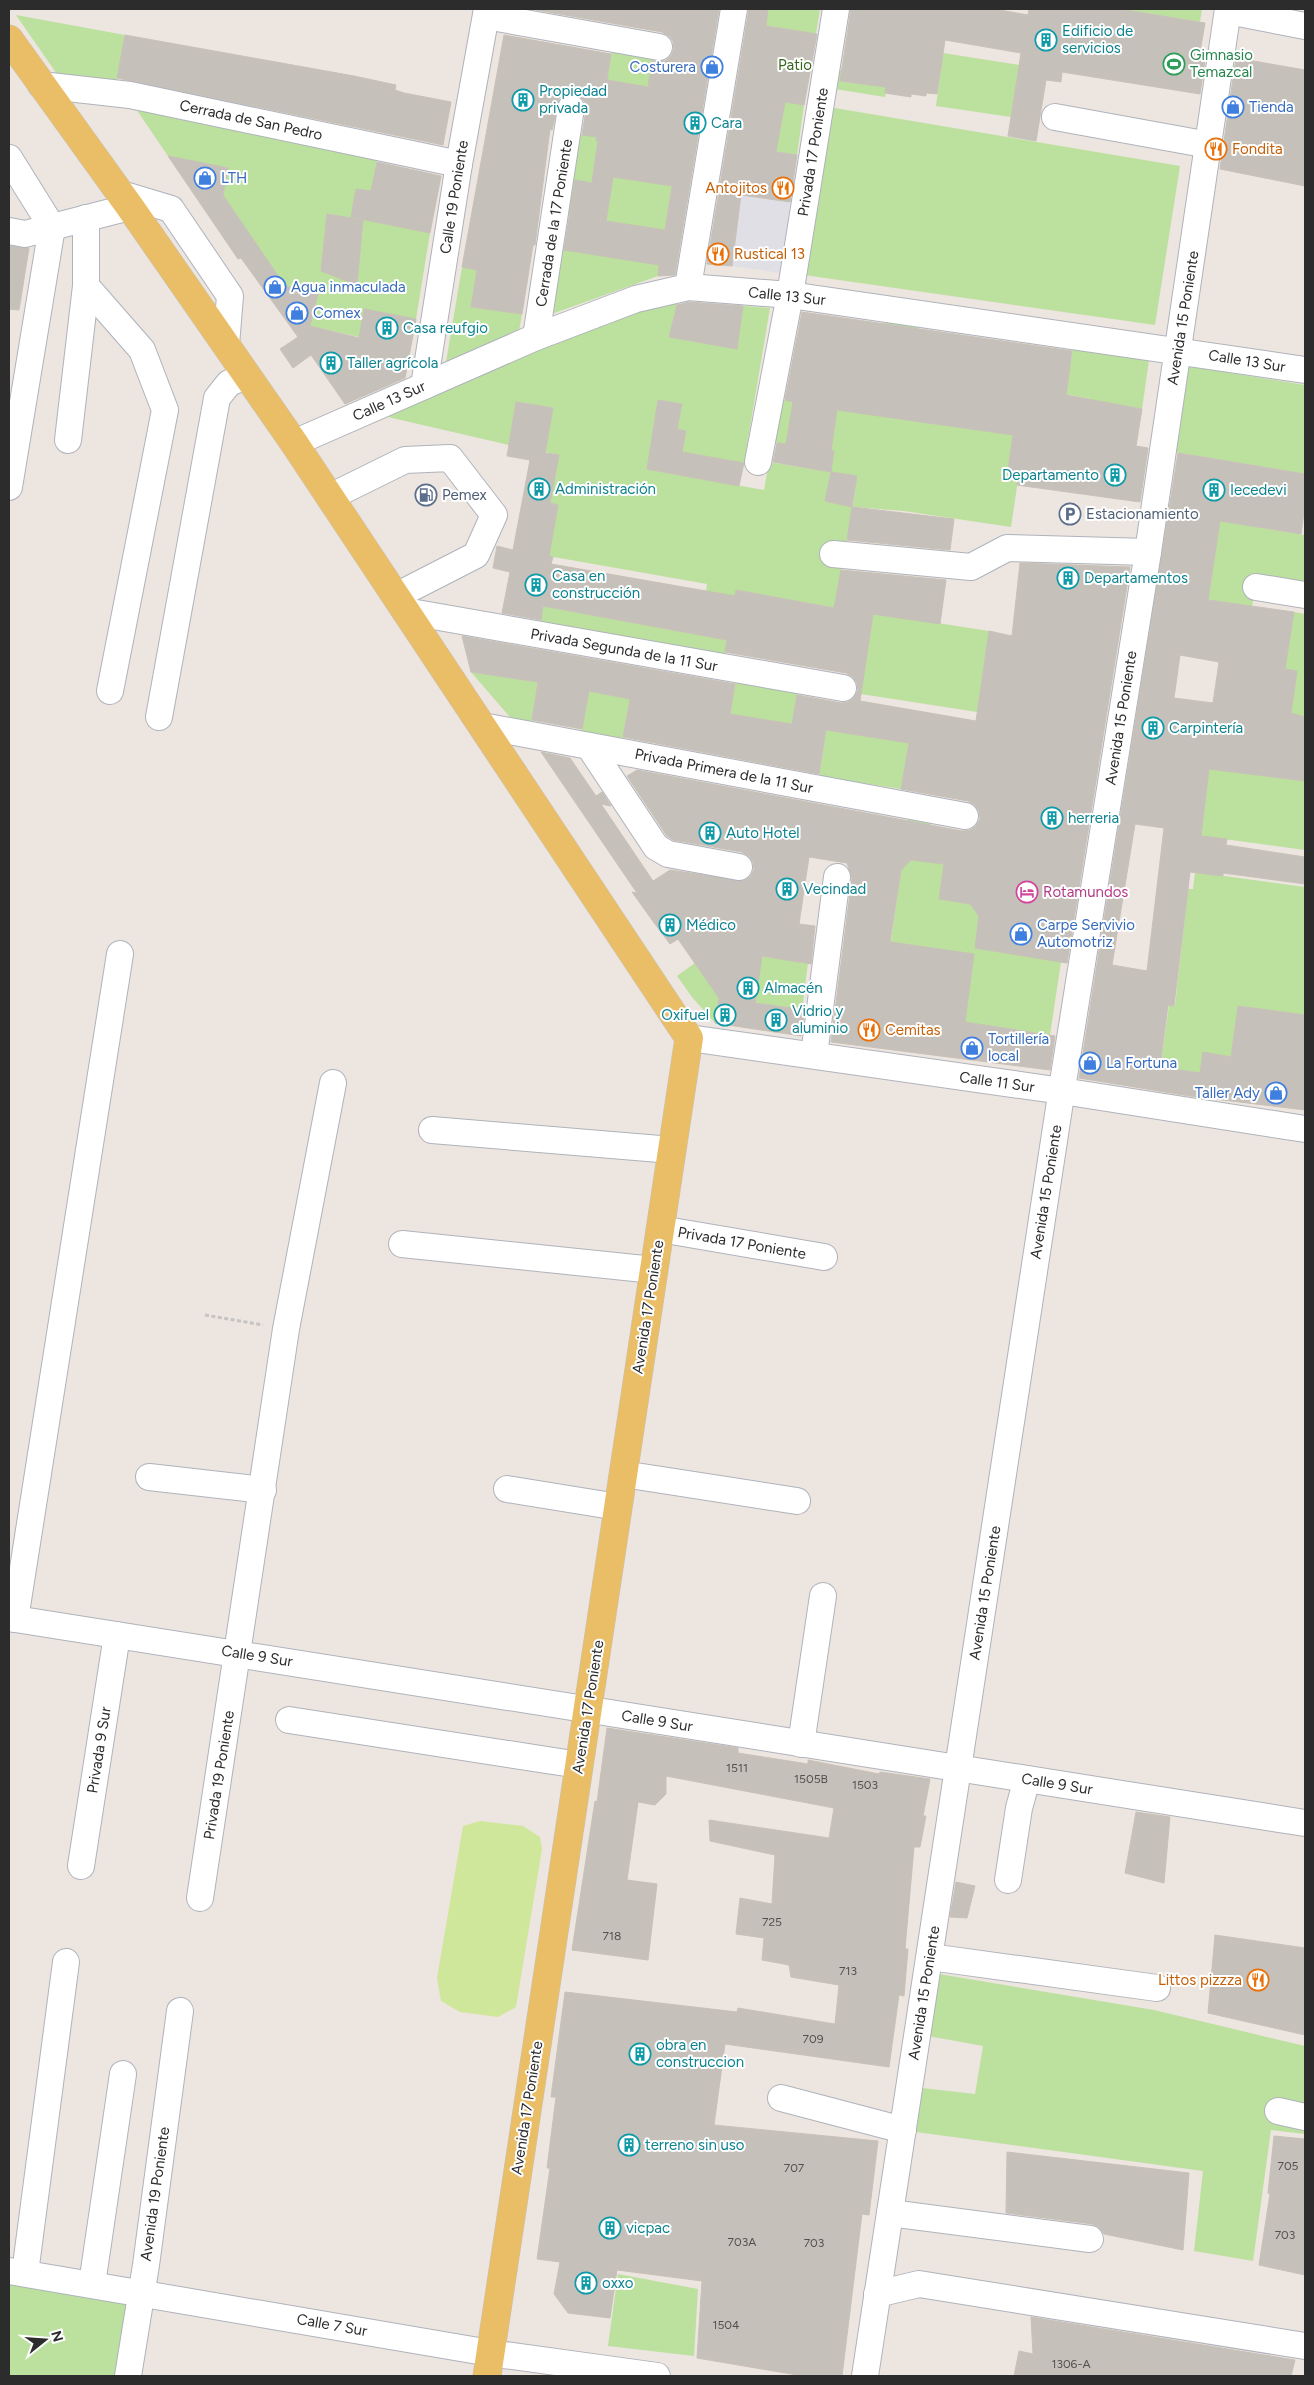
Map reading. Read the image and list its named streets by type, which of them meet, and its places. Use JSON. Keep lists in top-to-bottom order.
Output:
{
  "streets": {
    "main road": ["Avenida 17 Poniente"],
    "street": [
      "Cerrada de San Pedro",
      "Privada 17 Poniente",
      "Calle 19 Poniente",
      "Cerrada de la 17 Poniente",
      "Calle 13 Sur",
      "Avenida 15 Poniente",
      "Privada Segunda de la 11 Sur",
      "Privada Primera de la 11 Sur",
      "Calle 11 Sur",
      "Calle 9 Sur",
      "Privada 9 Sur",
      "Privada 19 Poniente",
      "Avenida 19 Poniente",
      "Calle 7 Sur"
    ]
  },
  "crossings": [
    ["Cerrada de San Pedro", "Calle 19 Poniente"],
    ["Privada 17 Poniente", "Calle 13 Sur"],
    ["Privada 17 Poniente", "Avenida 17 Poniente"],
    ["Calle 19 Poniente", "Calle 13 Sur"],
    ["Cerrada de la 17 Poniente", "Calle 13 Sur"],
    ["Calle 13 Sur", "Avenida 15 Poniente"],
    ["Avenida 15 Poniente", "Calle 11 Sur"],
    ["Avenida 15 Poniente", "Calle 9 Sur"],
    ["Calle 11 Sur", "Avenida 17 Poniente"],
    ["Avenida 17 Poniente", "Calle 9 Sur"],
    ["Avenida 17 Poniente", "Calle 7 Sur"],
    ["Calle 9 Sur", "Privada 9 Sur"],
    ["Calle 9 Sur", "Privada 19 Poniente"],
    ["Avenida 19 Poniente", "Calle 7 Sur"]
  ],
  "parks": ["Patio"],
  "places": {
    "building": [
      "Edificio de servicios",
      "Propiedad privada",
      "Cara",
      "Casa reufgio",
      "Taller agrícola",
      "Departamento",
      "Administración",
      "Iecedevi",
      "Departamentos",
      "Casa en construcción",
      "Carpintería",
      "herreria",
      "Auto Hotel",
      "Vecindad",
      "Médico",
      "Almacén",
      "Oxifuel",
      "Vidrio y aluminio",
      "obra en construccion",
      "terreno sin uso",
      "vicpac",
      "oxxo"
    ],
    "sports": ["Gimnasio Temazcal"],
    "shop": [
      "Costurera",
      "Tienda",
      "LTH",
      "Agua inmaculada",
      "Comex",
      "Carpe Servivio Automotriz",
      "Tortillería local",
      "La Fortuna",
      "Taller Ady"
    ],
    "restaurant": [
      "Fondita",
      "Antojitos",
      "Rustical 13",
      "Cemitas",
      "Littos pizzza"
    ],
    "fuel station": ["Pemex"],
    "parking": ["Estacionamiento"],
    "hotel": ["Rotamundos"]
  },
  "house_numbers": [
    "1511",
    "1505B",
    "1503",
    "725",
    "718",
    "713",
    "709",
    "705",
    "707",
    "703",
    "703A",
    "703",
    "1504",
    "1306-A"
  ],
  "north": "right"
}
